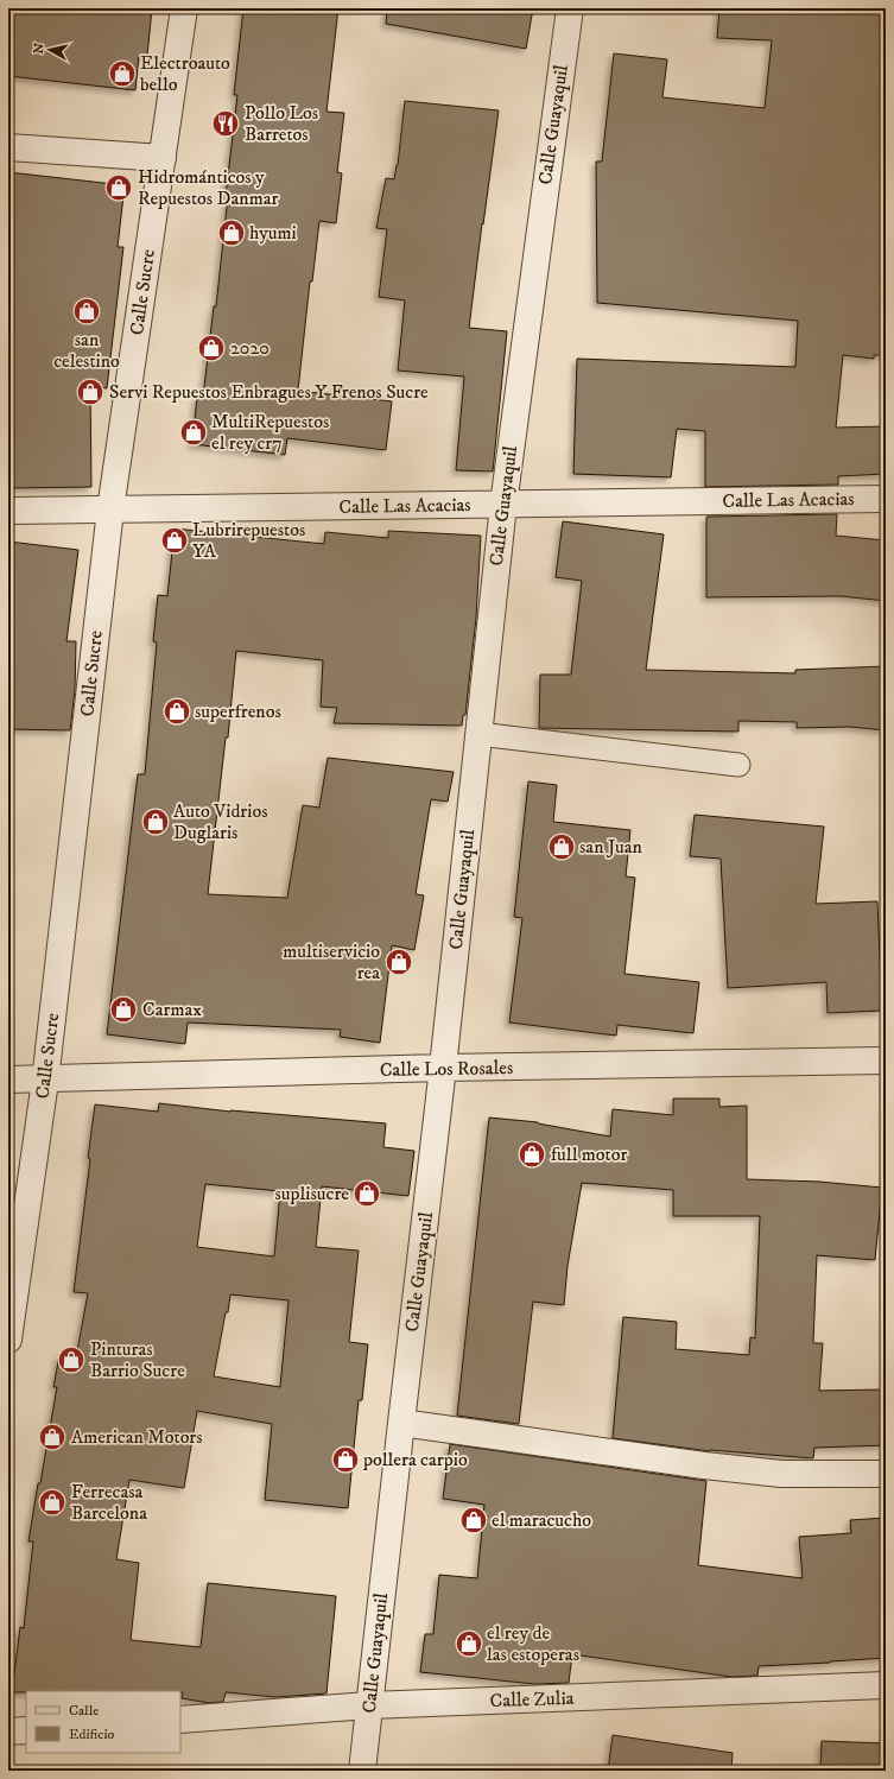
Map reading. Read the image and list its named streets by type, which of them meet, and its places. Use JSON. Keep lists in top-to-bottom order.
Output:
{
  "streets": {
    "street": [
      "Calle Guayaquil",
      "Calle Sucre",
      "Calle Las Acacias",
      "Calle Los Rosales",
      "Calle Zulia"
    ]
  },
  "crossings": [
    ["Calle Guayaquil", "Calle Las Acacias"],
    ["Calle Guayaquil", "Calle Los Rosales"],
    ["Calle Guayaquil", "Calle Zulia"],
    ["Calle Sucre", "Calle Las Acacias"],
    ["Calle Sucre", "Calle Los Rosales"]
  ],
  "places": {
    "shop": [
      "Electroauto bello",
      "Hidrománticos y Repuestos Danmar",
      "hyumi",
      "san celestino",
      "2020",
      "Servi Repuestos Enbragues Y Frenos Sucre",
      "MultiRepuestos el rey cr7",
      "Lubrirepuestos YA",
      "superfrenos",
      "Auto Vidrios Duglaris",
      "san Juan",
      "multiservicio rea",
      "Carmax",
      "full motor",
      "suplisucre",
      "Pinturas Barrio Sucre",
      "American Motors",
      "pollera carpio",
      "Ferrecasa Barcelona",
      "el maracucho",
      "el rey de las estoperas"
    ],
    "restaurant": ["Pollo Los Barretos"]
  },
  "legend": ["Calle", "Edificio"],
  "north": "left"
}
